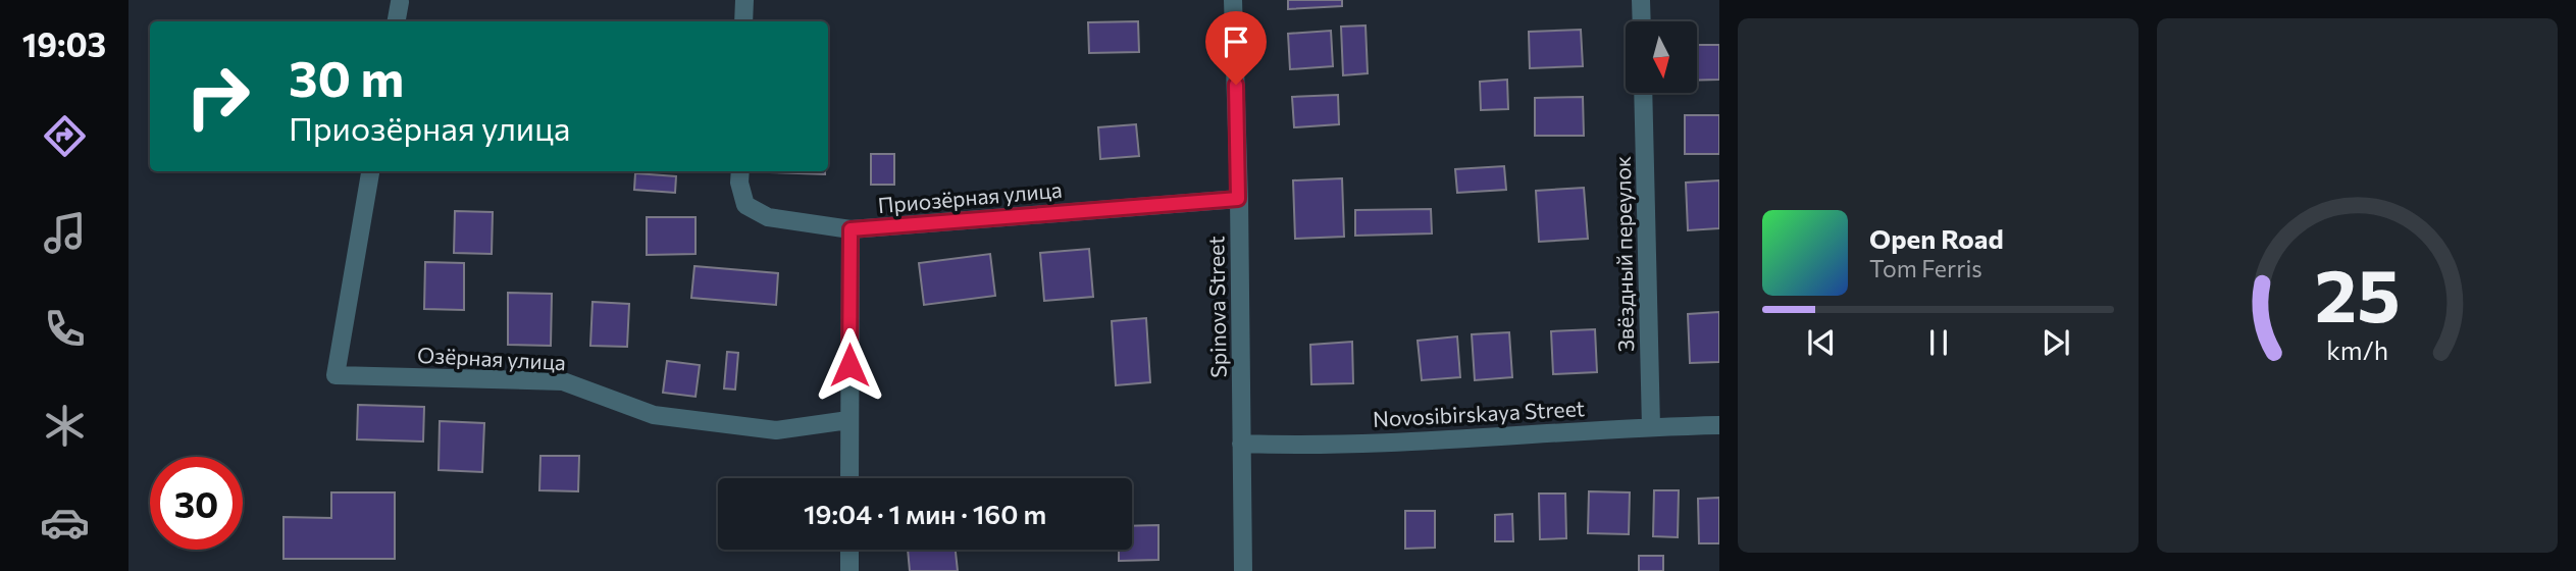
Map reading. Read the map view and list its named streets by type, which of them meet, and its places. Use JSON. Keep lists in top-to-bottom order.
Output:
{
  "streets": {
    "street": [
      "Приозёрная улица",
      "Звёздный переулок",
      "Spinova Street",
      "Озёрная улица",
      "Novosibirskaya Street"
    ]
  },
  "crossings": [
    ["Приозёрная улица", "Spinova Street"],
    ["Звёздный переулок", "Novosibirskaya Street"],
    ["Spinova Street", "Novosibirskaya Street"]
  ],
  "north": "bottom",
  "page": {
    "tabs": "19:03",
    "turn": ["30 m", "Приозёрная улица"],
    "song": ["Open Road", "Tom Ferris"],
    "limit": "30",
    "trip": "19:04 · 1 мин · 160 m",
    "gauge": ["25", "km/h"]
  }
}
